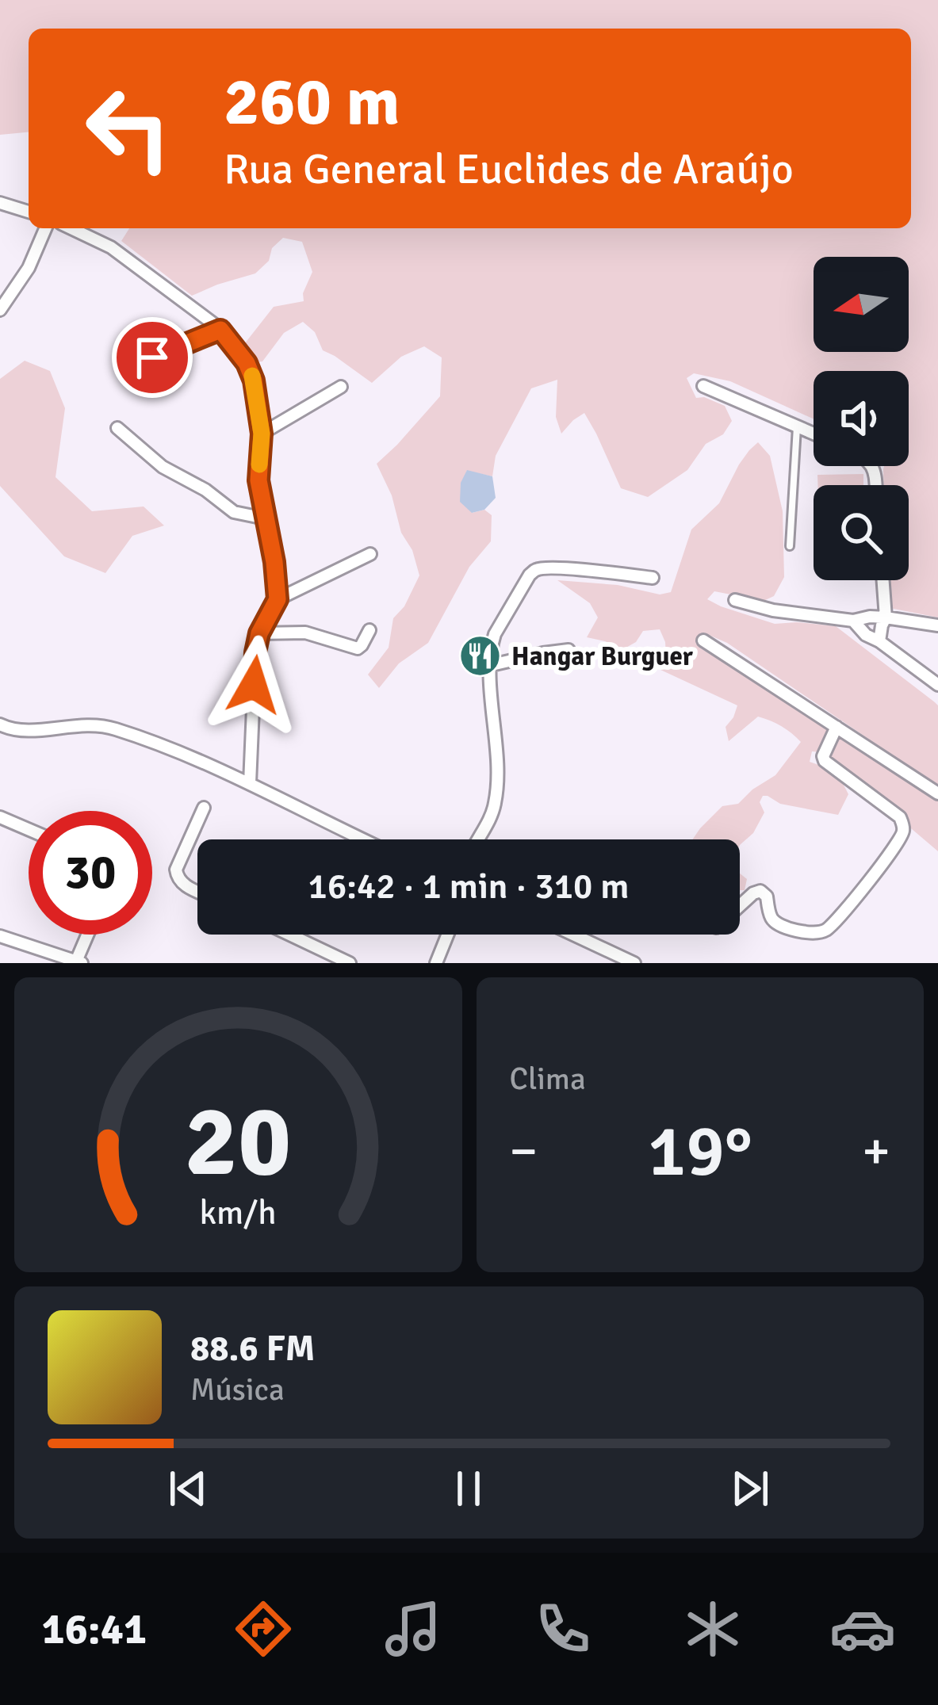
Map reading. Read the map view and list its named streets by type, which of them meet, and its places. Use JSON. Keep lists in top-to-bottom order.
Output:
{
  "places": {
    "restaurant": ["Hangar Burguer"]
  },
  "north": "left",
  "page": {
    "turn": ["260 m", "Rua General Euclides de Araújo"],
    "limit": "30",
    "trip": "16:42 · 1 min · 310 m",
    "tile": "Clima",
    "heat": ["−", "19°", "+"],
    "song": ["88.6 FM", "Música"],
    "tabs": "16:41",
    "gauge": ["20", "km/h"]
  }
}
